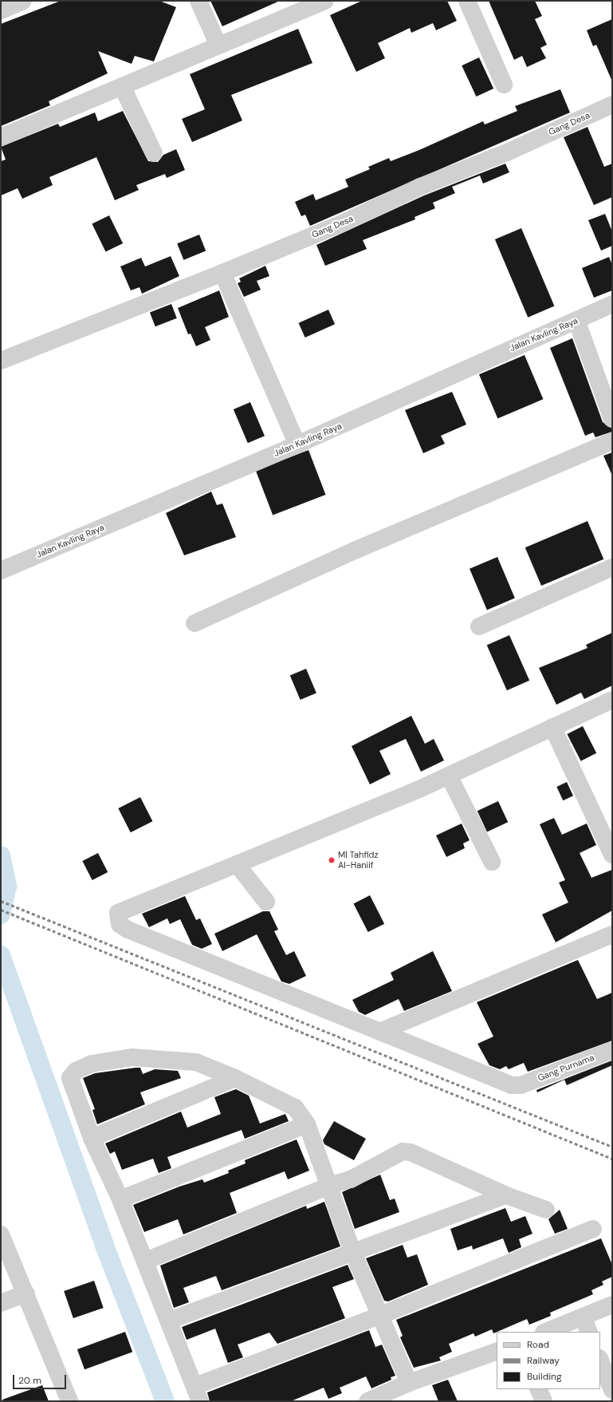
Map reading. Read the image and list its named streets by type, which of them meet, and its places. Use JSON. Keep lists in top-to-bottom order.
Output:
{
  "streets": {
    "street": ["Gang Desa", "Jalan Kavling Raya", "Gang Purnama"]
  },
  "places": ["MI Tahfidz Al-Haniif"],
  "legend": ["Road", "Railway", "Building"],
  "scale_bar": "20 m"
}
